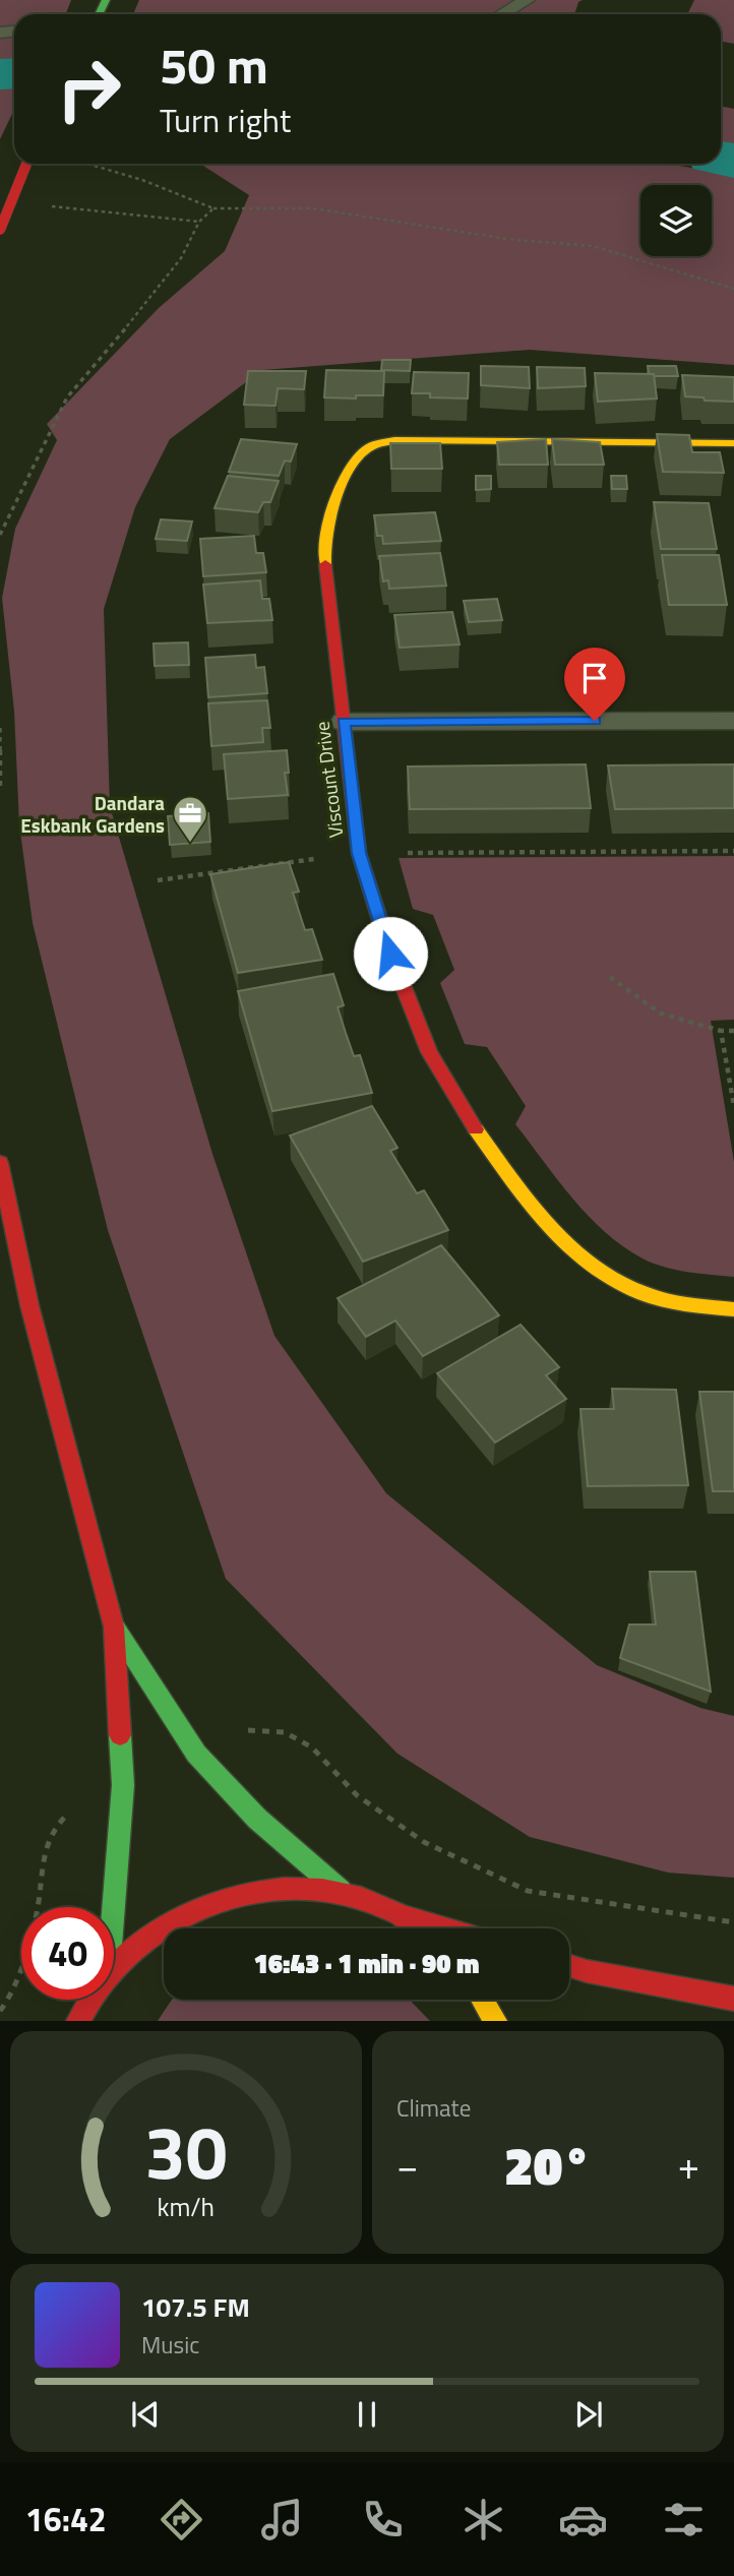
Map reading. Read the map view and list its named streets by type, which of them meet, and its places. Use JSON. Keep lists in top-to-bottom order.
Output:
{
  "streets": {
    "street": ["Viscount Drive"]
  },
  "places": {
    "office": ["Dandara Eskbank Gardens"]
  },
  "page": {
    "turn": ["50 m", "Turn right"],
    "limit": "40",
    "trip": "16:43 · 1 min · 90 m",
    "tile": "Climate",
    "heat": ["−", "20°", "+"],
    "song": ["107.5 FM", "Music"],
    "tabs": "16:42",
    "gauge": ["30", "km/h"]
  }
}
